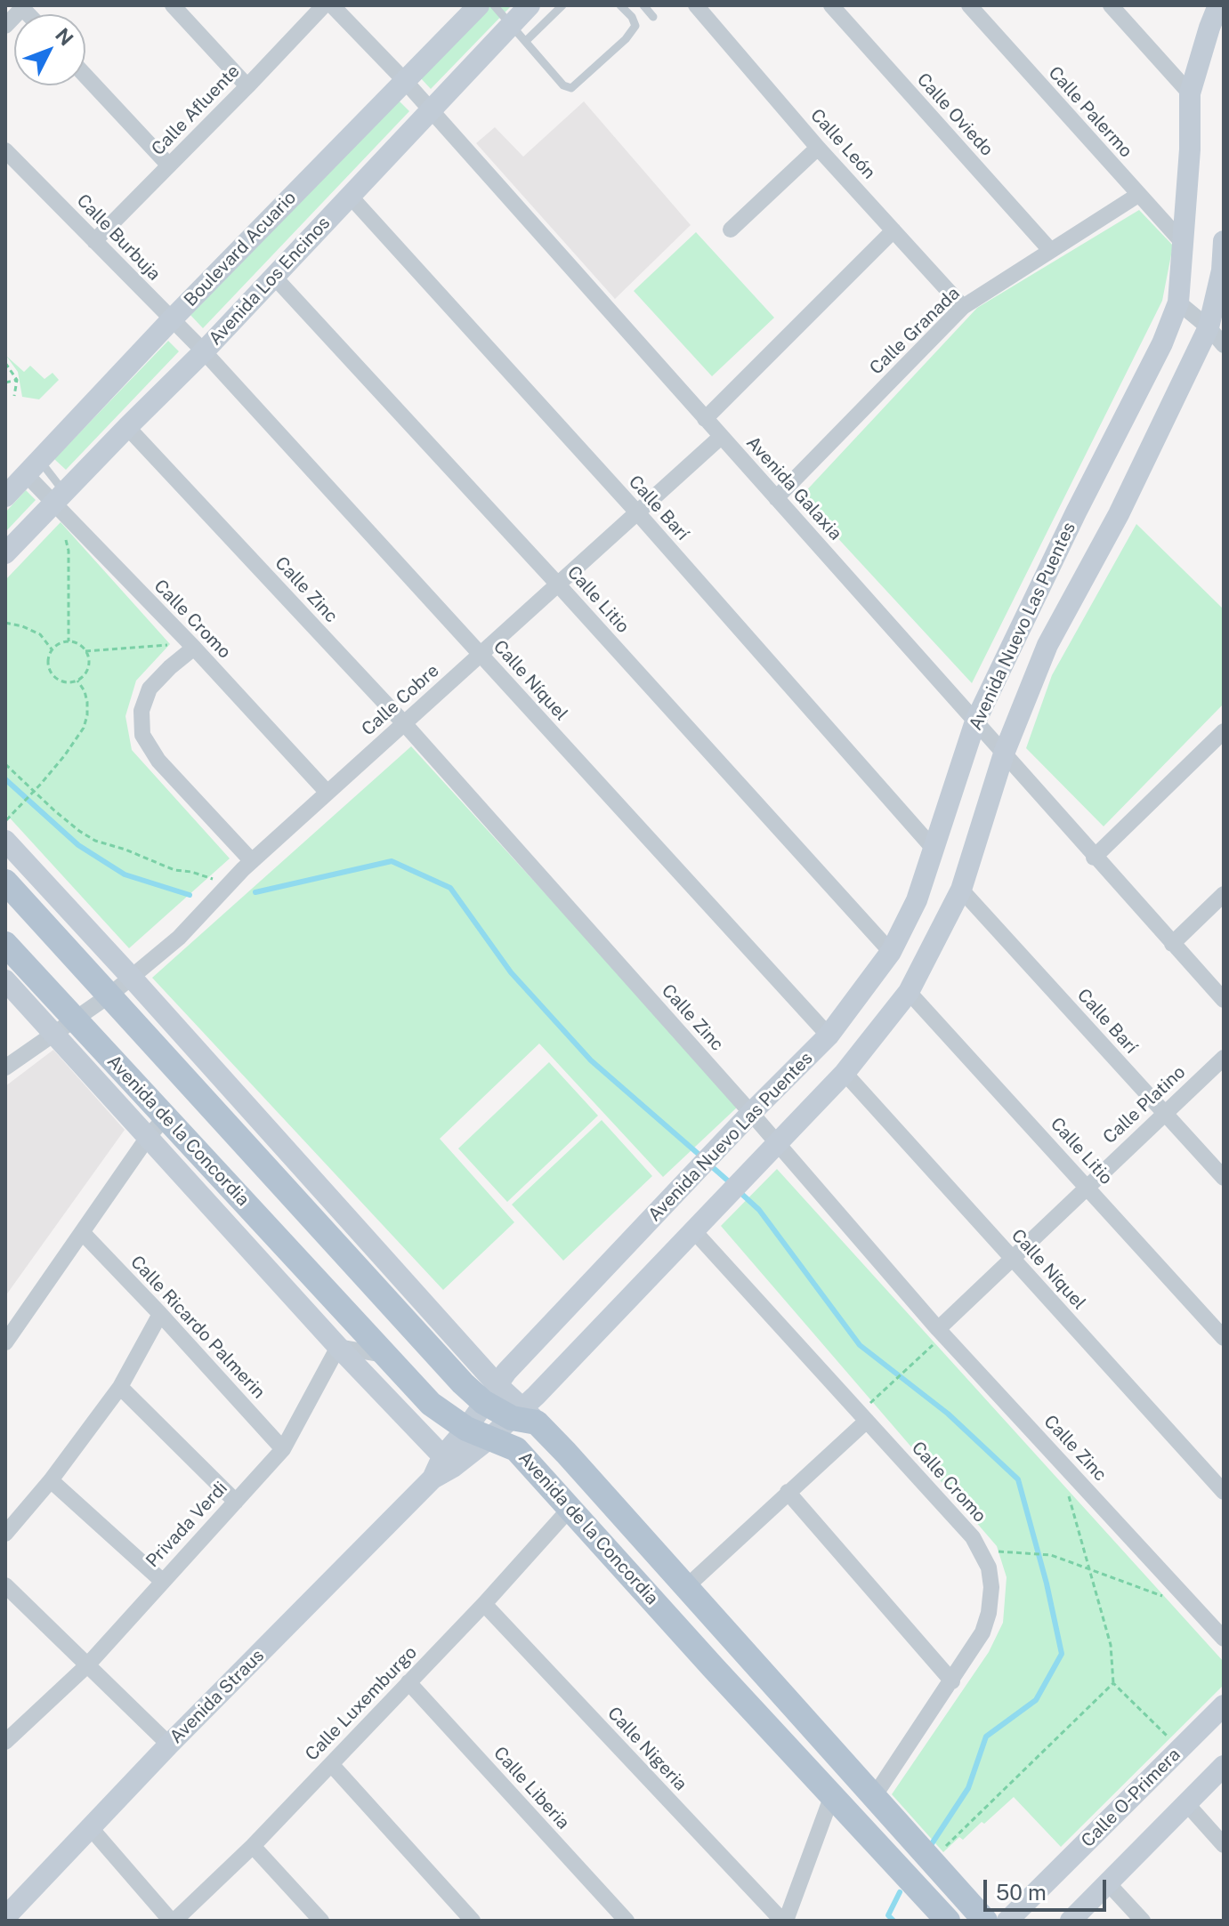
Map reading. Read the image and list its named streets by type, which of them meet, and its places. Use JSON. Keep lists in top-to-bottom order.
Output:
{
  "streets": {
    "main road": ["Avenida de la Concordia"],
    "street": [
      "Calle Afluente",
      "Calle Palermo",
      "Calle Oviedo",
      "Calle León",
      "Calle Burbuja",
      "Boulevard Acuario",
      "Avenida Los Encinos",
      "Calle Granada",
      "Avenida Galaxia",
      "Calle Barí",
      "Calle Zinc",
      "Calle Litio",
      "Calle Cromo",
      "Avenida Nuevo Las Puentes",
      "Calle Níquel",
      "Calle Cobre",
      "Calle Platino",
      "Calle Ricardo Palmerin",
      "Privada Verdi",
      "Avenida Straus",
      "Calle Luxemburgo",
      "Calle Nigeria",
      "Calle Liberia",
      "Calle O-Primera"
    ]
  },
  "crossings": [
    ["Calle Afluente", "Calle Burbuja"],
    ["Calle Palermo", "Calle Granada"],
    ["Calle Palermo", "Avenida Nuevo Las Puentes"],
    ["Calle Oviedo", "Calle Granada"],
    ["Calle León", "Calle Granada"],
    ["Calle Burbuja", "Boulevard Acuario"],
    ["Calle Burbuja", "Avenida Los Encinos"],
    ["Calle Burbuja", "Calle Níquel"],
    ["Boulevard Acuario", "Avenida Galaxia"],
    ["Boulevard Acuario", "Calle Cromo"],
    ["Avenida Los Encinos", "Avenida Galaxia"],
    ["Avenida Los Encinos", "Calle Barí"],
    ["Avenida Los Encinos", "Calle Zinc"],
    ["Avenida Los Encinos", "Calle Litio"],
    ["Avenida Los Encinos", "Calle Cromo"],
    ["Avenida Los Encinos", "Calle Níquel"],
    ["Calle Granada", "Avenida Galaxia"],
    ["Avenida Galaxia", "Avenida Nuevo Las Puentes"],
    ["Avenida Galaxia", "Calle Cobre"],
    ["Calle Barí", "Avenida Nuevo Las Puentes"],
    ["Calle Barí", "Calle Cobre"],
    ["Calle Barí", "Calle Platino"],
    ["Calle Zinc", "Avenida Nuevo Las Puentes"],
    ["Calle Zinc", "Calle Cobre"],
    ["Calle Zinc", "Calle Platino"],
    ["Calle Litio", "Avenida Nuevo Las Puentes"],
    ["Calle Litio", "Calle Cobre"],
    ["Calle Litio", "Calle Platino"],
    ["Calle Cromo", "Avenida Nuevo Las Puentes"],
    ["Calle Cromo", "Calle Cobre"],
    ["Calle Cromo", "Avenida de la Concordia"],
    ["Avenida Nuevo Las Puentes", "Calle Níquel"],
    ["Avenida Nuevo Las Puentes", "Avenida de la Concordia"],
    ["Avenida Nuevo Las Puentes", "Avenida Straus"],
    ["Calle Níquel", "Calle Cobre"],
    ["Calle Níquel", "Calle Platino"],
    ["Calle Cobre", "Avenida de la Concordia"],
    ["Avenida de la Concordia", "Privada Verdi"],
    ["Avenida de la Concordia", "Avenida Straus"],
    ["Avenida de la Concordia", "Calle Luxemburgo"],
    ["Calle Ricardo Palmerin", "Privada Verdi"],
    ["Calle Luxemburgo", "Calle Nigeria"],
    ["Calle Luxemburgo", "Calle Liberia"]
  ],
  "scale_bar": "50 m",
  "north": "top right"
}
